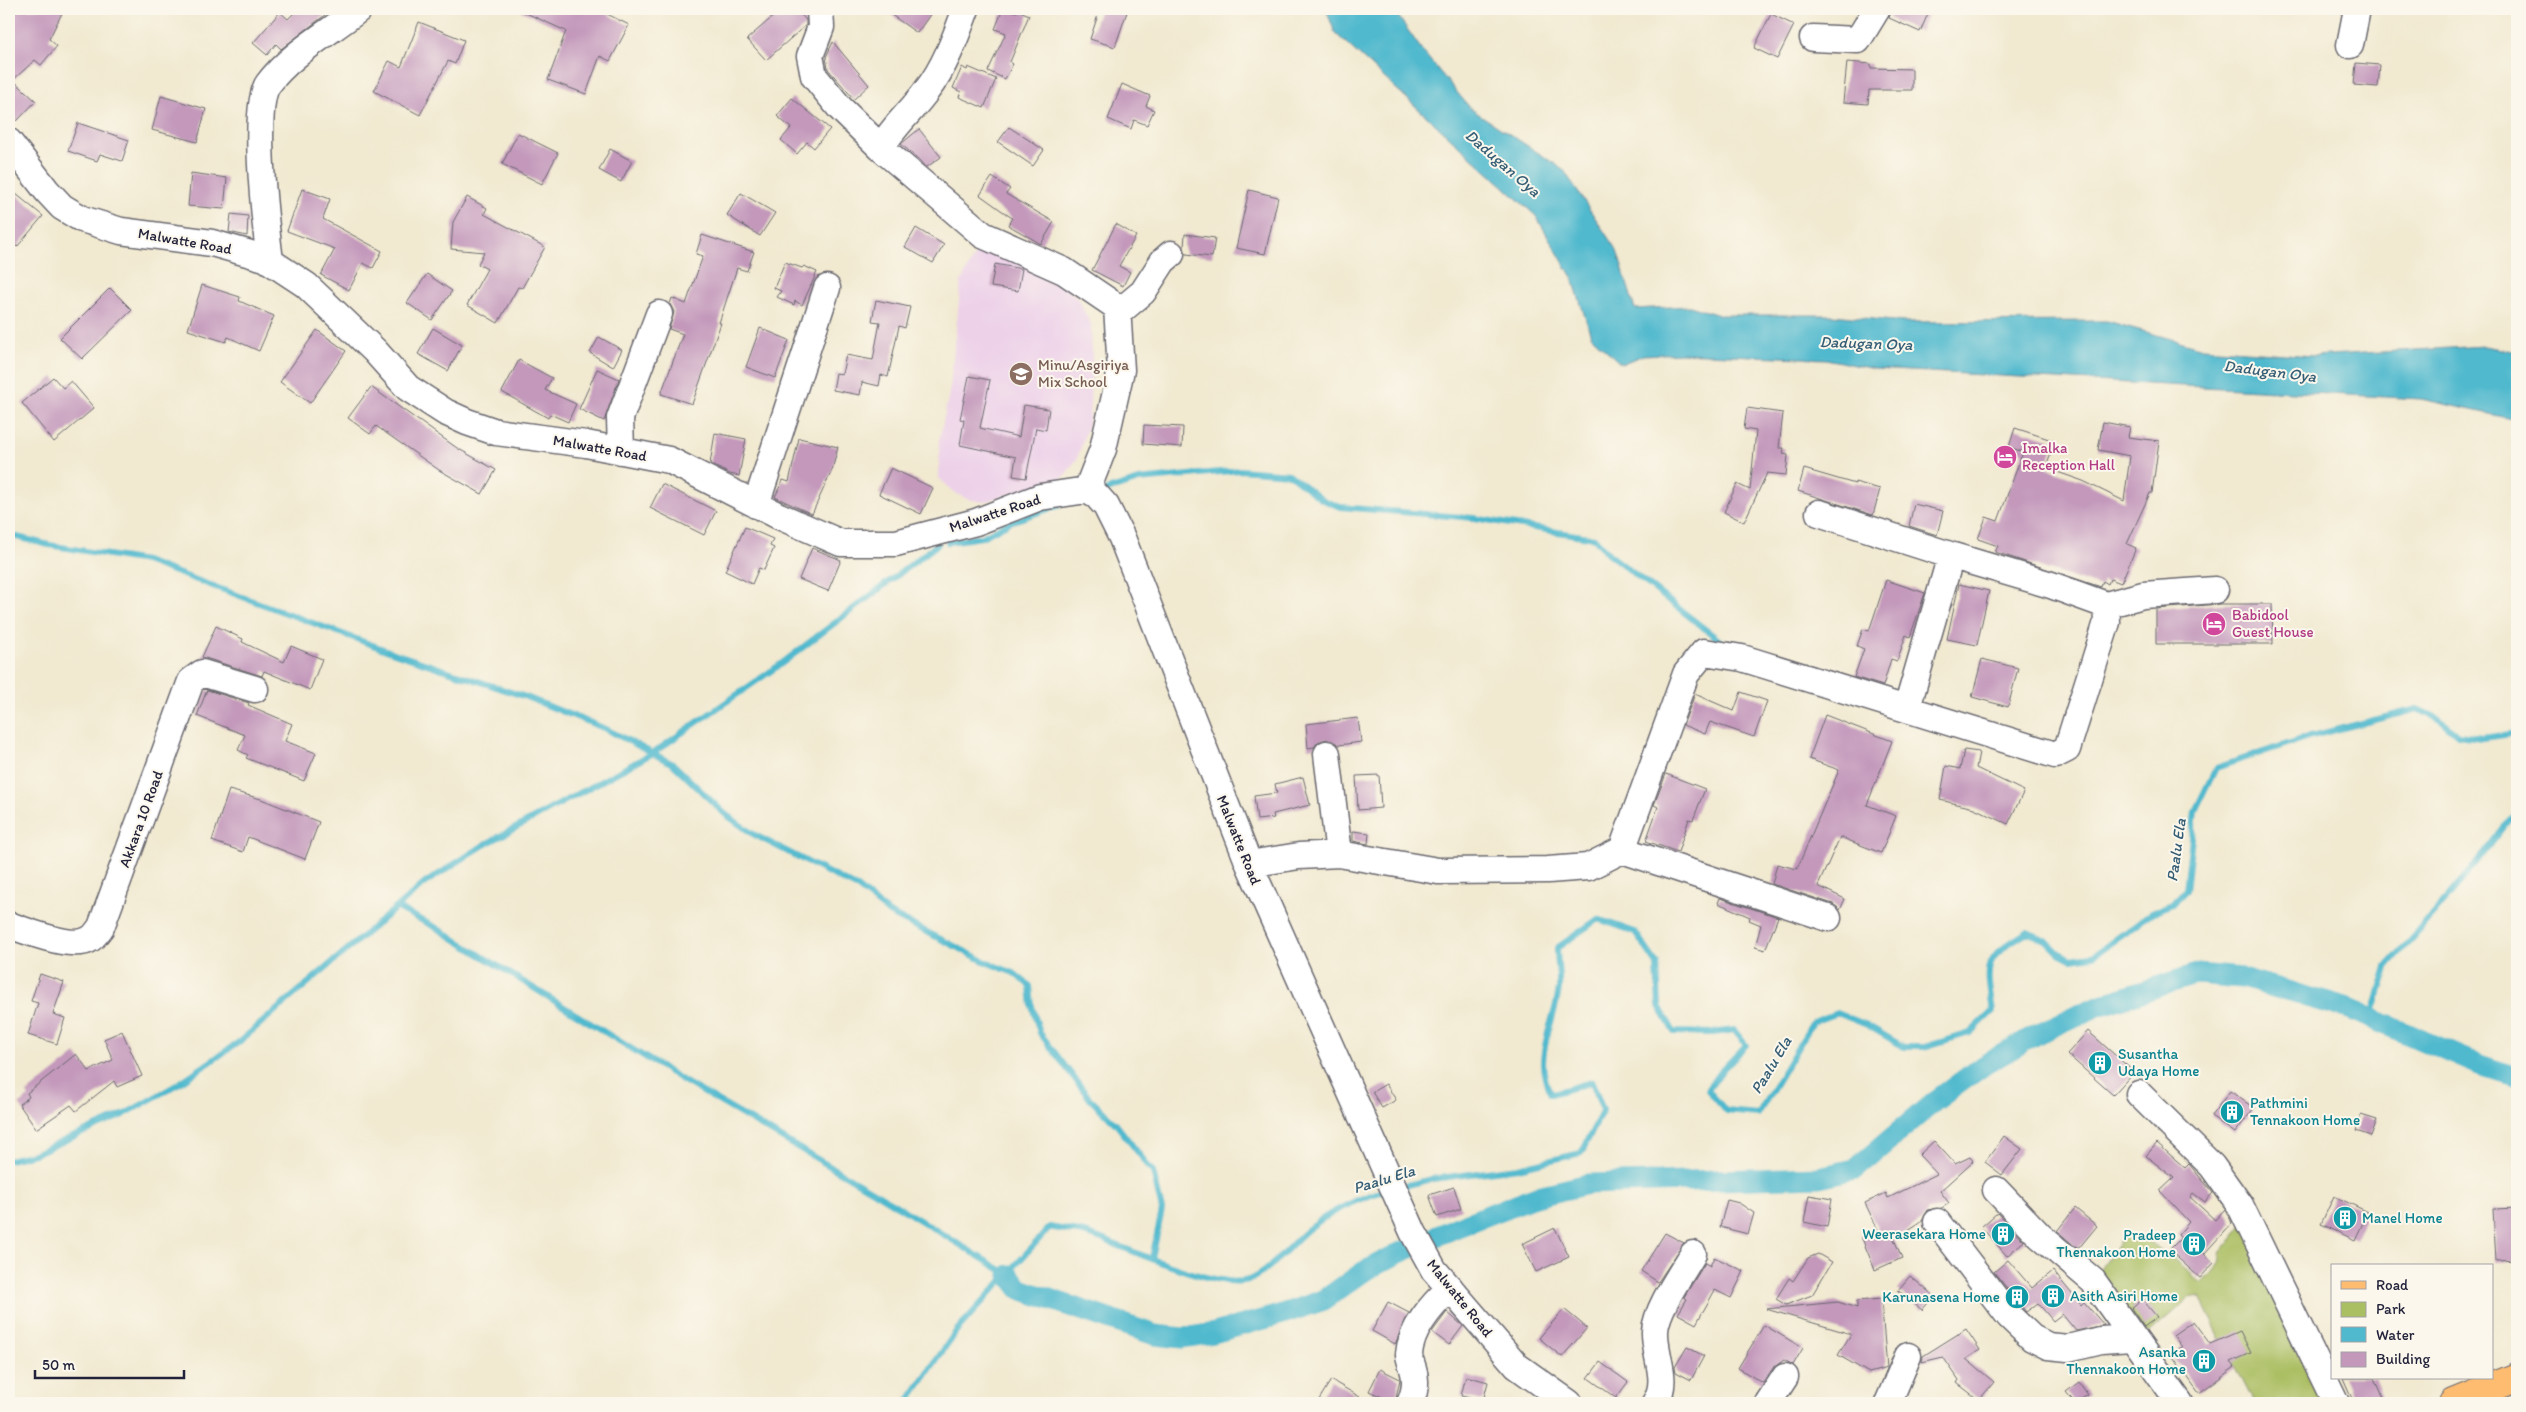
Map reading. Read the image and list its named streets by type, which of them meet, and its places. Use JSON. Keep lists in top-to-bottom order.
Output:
{
  "streets": {
    "street": ["Malwatte Road", "Akkara 10 Road"]
  },
  "water": ["Dadugan Oya", "Paalu Ela"],
  "places": {
    "school or university": ["Minu/Asgiriya Mix School"],
    "hotel": ["Imalka Reception Hall", "Babidool Guest House"],
    "building": [
      "Susantha Udaya Home",
      "Pathmini Tennakoon Home",
      "Manel Home",
      "Weerasekara Home",
      "Pradeep Thennakoon Home",
      "Asith Asiri Home",
      "Karunasena Home",
      "Asanka Thennakoon Home"
    ]
  },
  "legend": [
    "Road",
    "Park",
    "Water",
    "Building"
  ],
  "scale_bar": "50 m"
}
